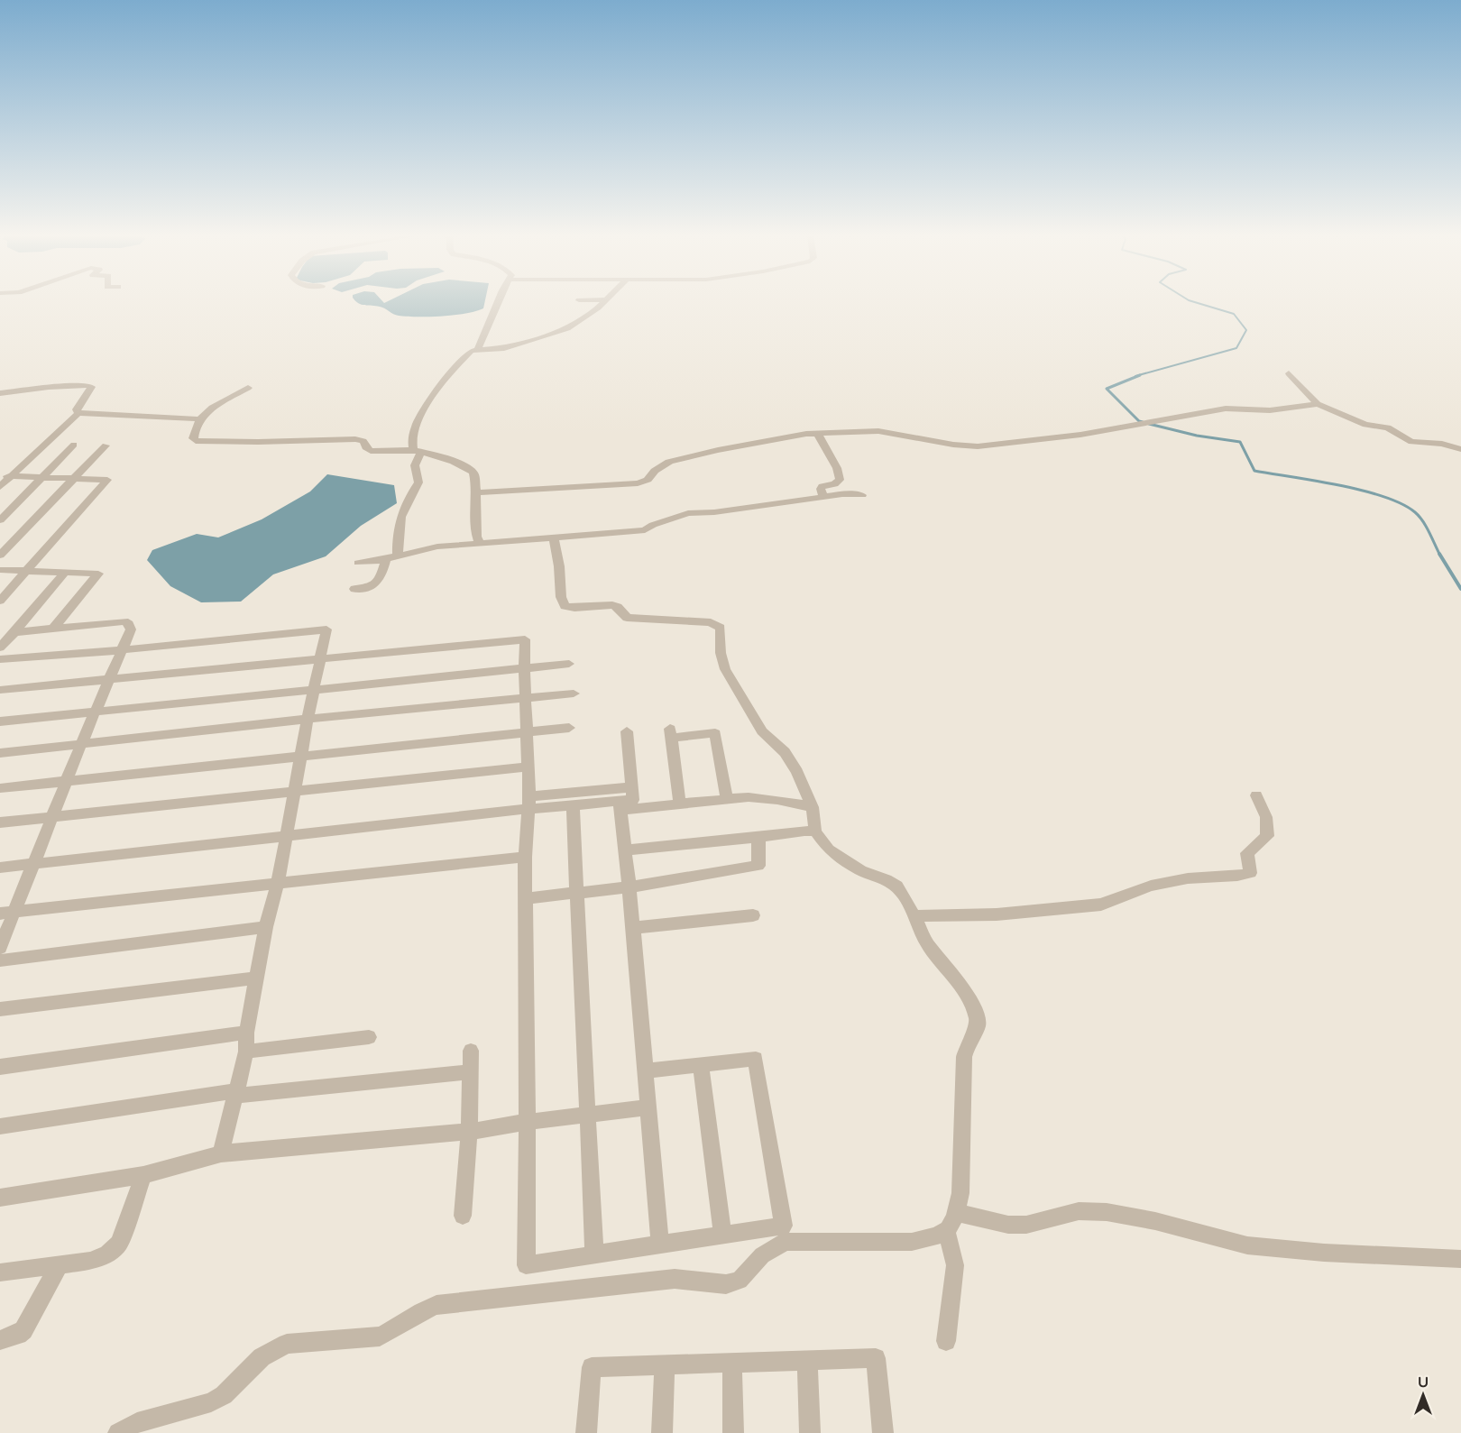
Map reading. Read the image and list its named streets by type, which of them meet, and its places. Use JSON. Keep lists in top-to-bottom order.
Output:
{
  "north": "top"
}
